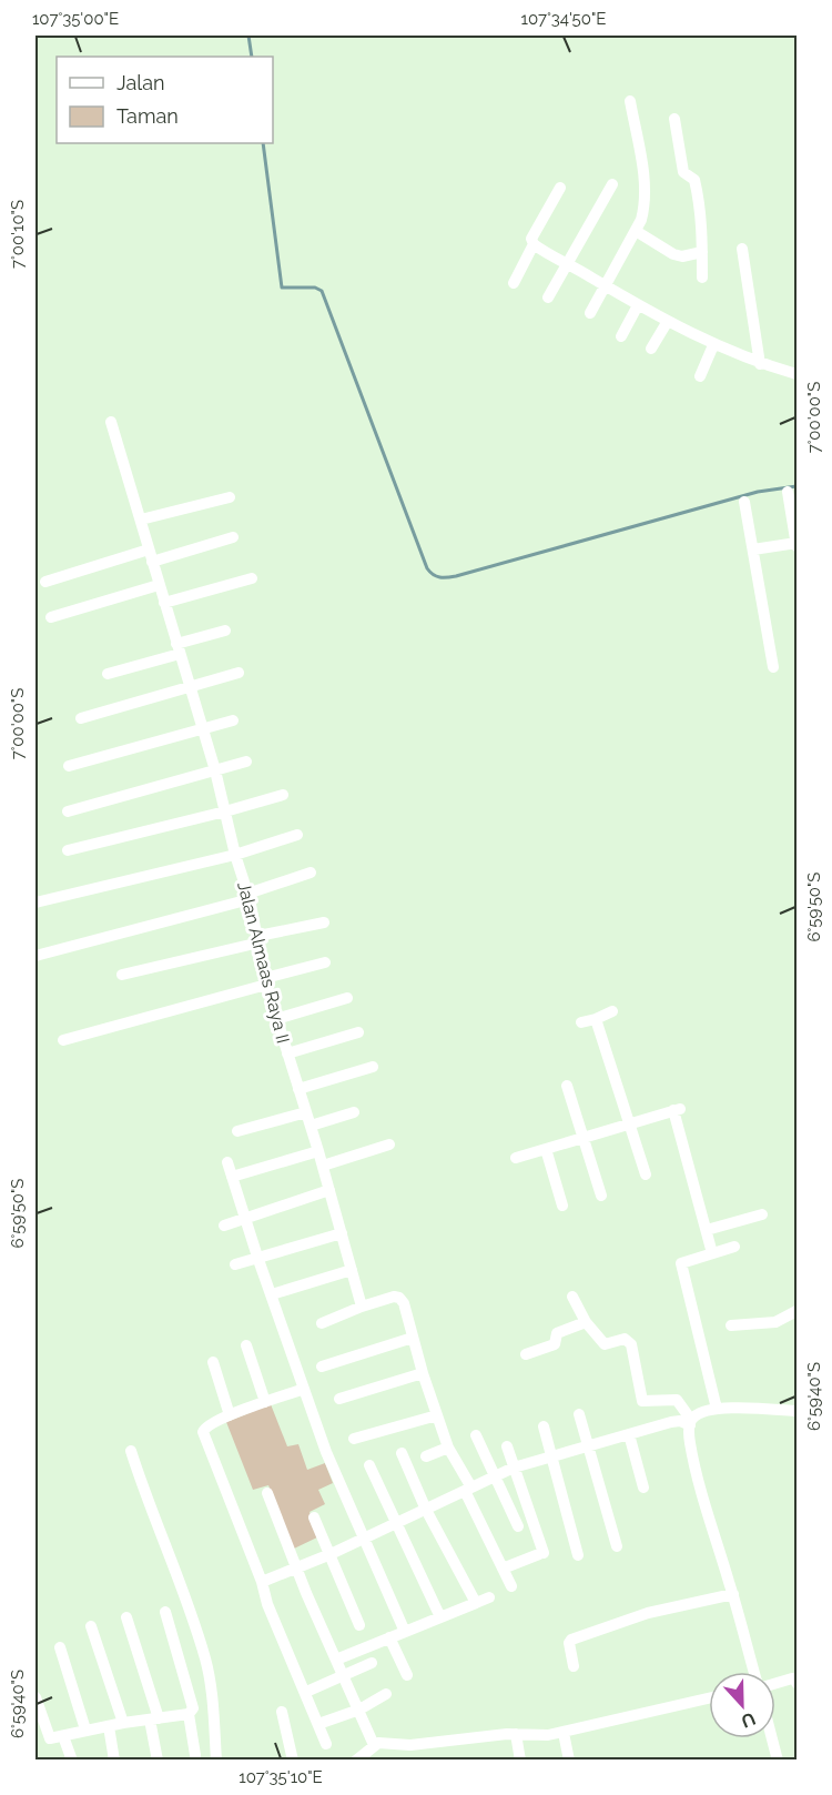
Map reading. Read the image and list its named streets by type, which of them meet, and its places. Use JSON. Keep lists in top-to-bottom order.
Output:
{
  "streets": {
    "street": ["Jalan Almaas Raya II"]
  },
  "legend": ["Jalan", "Taman"],
  "north": "bottom",
  "coordinates": [
    "107°35'00\"E",
    "107°34'50\"E",
    "7°00'10\"S",
    "7°00'00\"S",
    "6°59'50\"S",
    "6°59'40\"S",
    "107°35'10\"E"
  ]
}
